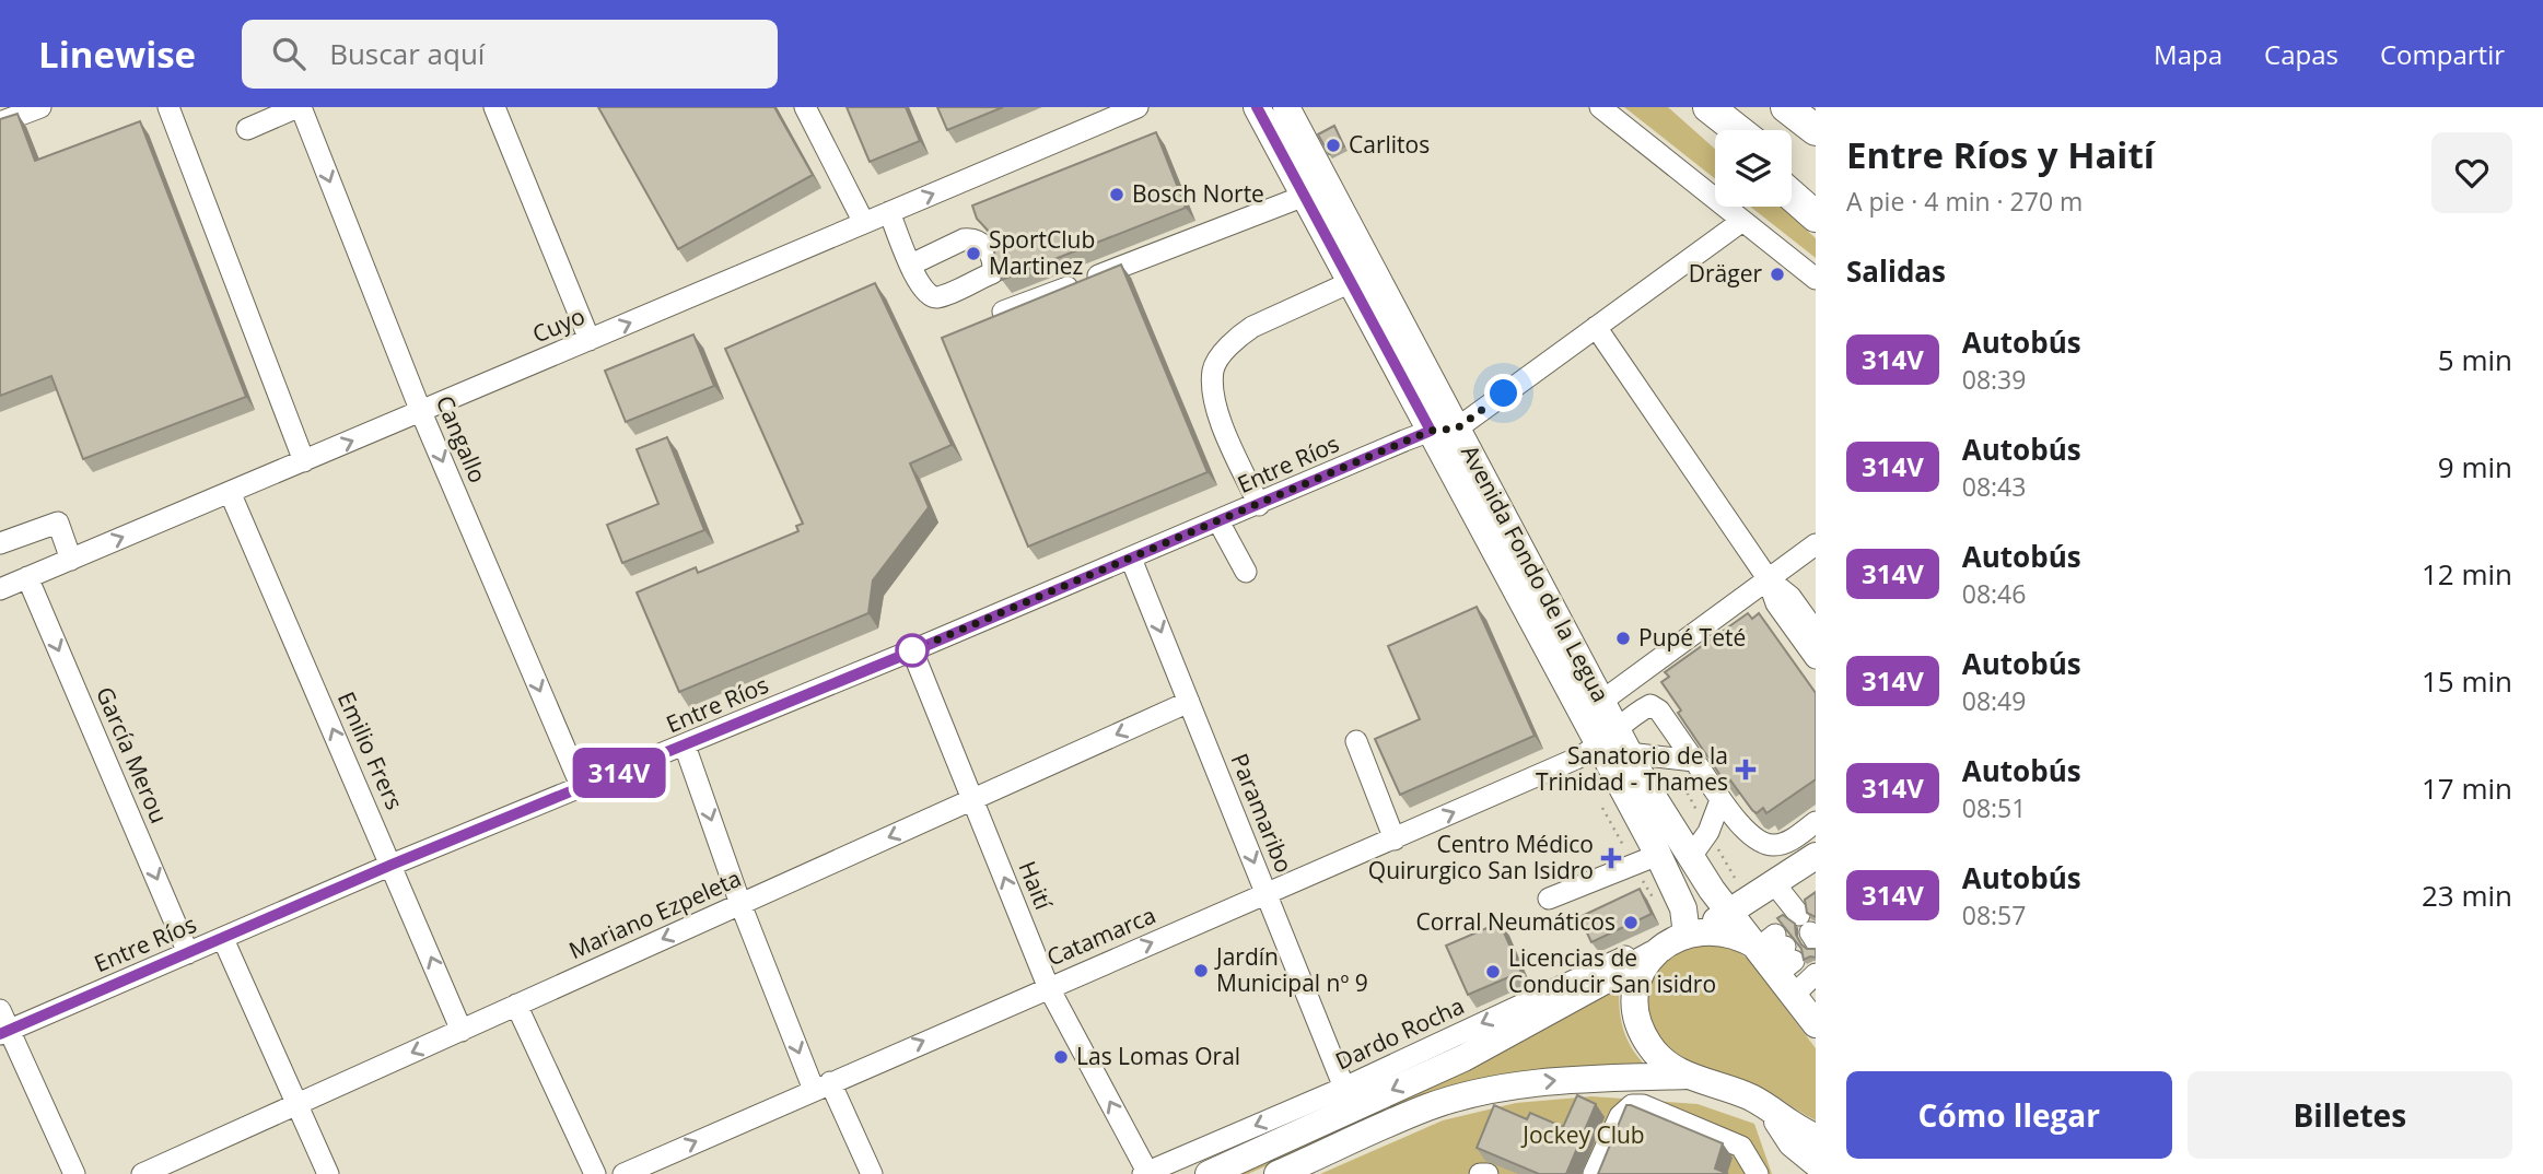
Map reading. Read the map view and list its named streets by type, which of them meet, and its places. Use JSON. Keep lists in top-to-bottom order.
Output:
{
  "streets": {
    "main road": ["Avenida Fondo de la Legua"],
    "street": [
      "Cuyo",
      "Cangallo",
      "Entre Ríos",
      "Emilio Frers",
      "García Merou",
      "Paramaribo",
      "Haití",
      "Mariano Ezpeleta",
      "Catamarca",
      "Dardo Rocha"
    ]
  },
  "crossings": [
    ["Cuyo", "Cangallo"],
    ["Cuyo", "Emilio Frers"],
    ["Cuyo", "García Merou"],
    ["Cangallo", "Entre Ríos"],
    ["Entre Ríos", "Avenida Fondo de la Legua"],
    ["Entre Ríos", "Emilio Frers"],
    ["Entre Ríos", "García Merou"],
    ["Entre Ríos", "Paramaribo"],
    ["Entre Ríos", "Haití"],
    ["Avenida Fondo de la Legua", "Catamarca"],
    ["Avenida Fondo de la Legua", "Dardo Rocha"],
    ["Emilio Frers", "Mariano Ezpeleta"],
    ["Paramaribo", "Mariano Ezpeleta"],
    ["Paramaribo", "Catamarca"],
    ["Paramaribo", "Dardo Rocha"],
    ["Haití", "Mariano Ezpeleta"],
    ["Haití", "Catamarca"],
    ["Haití", "Dardo Rocha"]
  ],
  "one_way": [
    "Cuyo",
    "García Merou",
    "Haití",
    "Mariano Ezpeleta",
    "Catamarca",
    "Dardo Rocha"
  ],
  "parks": ["Jockey Club"],
  "places": {
    "other": [
      "Carlitos",
      "Bosch Norte",
      "SportClub Martinez",
      "Dräger",
      "Pupé Teté",
      "Corral Neumáticos",
      "Jardín Municipal nº 9",
      "Licencias de Conducir San isidro",
      "Las Lomas Oral"
    ],
    "health": ["Sanatorio de la Trinidad - Thames", "Centro Médico Quirurgico San Isidro"]
  },
  "lines": ["bus line 314V"],
  "page": {
    "header": "Linewise",
    "search": "Buscar aquí",
    "nav": ["Mapa", "Capas", "Compartir"],
    "on_map": "314V",
    "heading": [
      ["Entre Ríos y Haití", "A pie · 4 min · 270 m"],
      "Salidas"
    ],
    "list": [
      {
        "mark": "314V",
        "name": "Autobús",
        "note": "08:39",
        "value": "5 min"
      },
      {
        "mark": "314V",
        "name": "Autobús",
        "note": "08:43",
        "value": "9 min"
      },
      {
        "mark": "314V",
        "name": "Autobús",
        "note": "08:46",
        "value": "12 min"
      },
      {
        "mark": "314V",
        "name": "Autobús",
        "note": "08:49",
        "value": "15 min"
      },
      {
        "mark": "314V",
        "name": "Autobús",
        "note": "08:51",
        "value": "17 min"
      },
      {
        "mark": "314V",
        "name": "Autobús",
        "note": "08:57",
        "value": "23 min"
      }
    ],
    "buttons": ["Cómo llegar", "Billetes"]
  }
}
